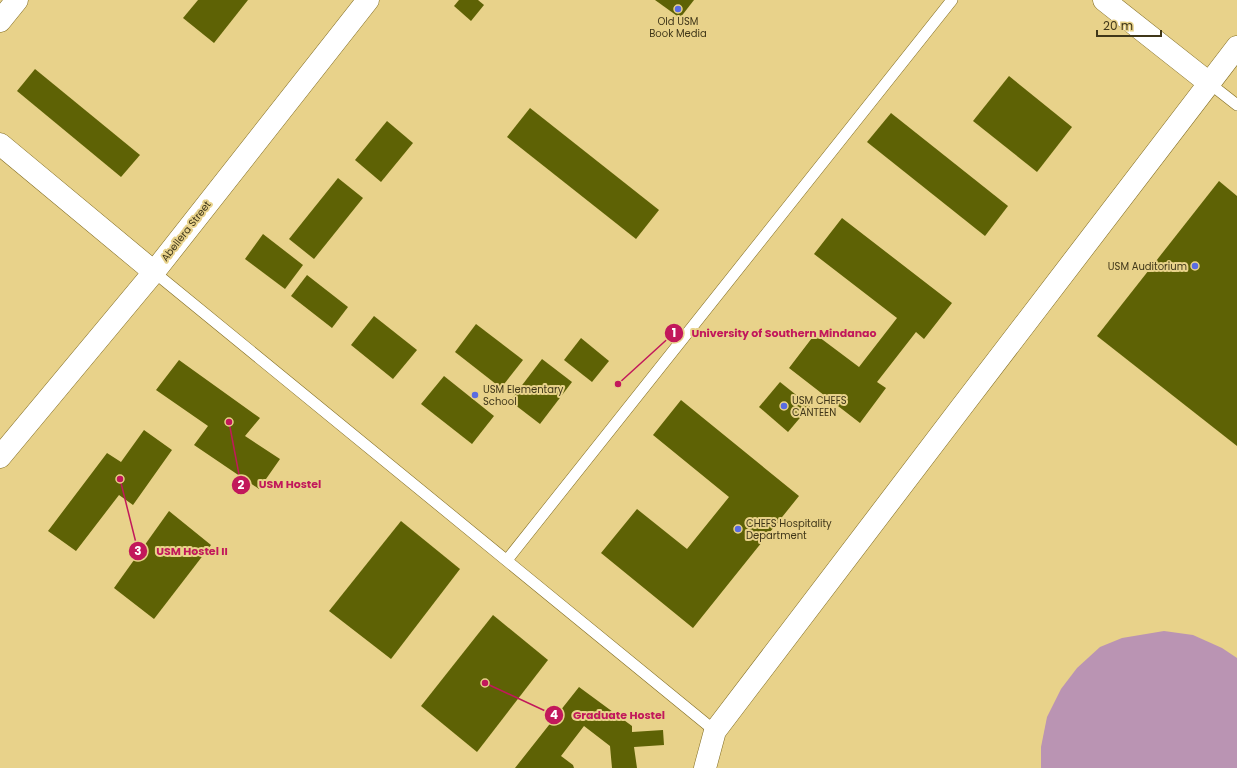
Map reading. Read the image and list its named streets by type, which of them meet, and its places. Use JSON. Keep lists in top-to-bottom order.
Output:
{
  "streets": {
    "street": ["Abellera Street"]
  },
  "places": [
    "Old USM Book Media",
    "USM Auditorium",
    "University of Southern Mindanao",
    "USM Elementary School",
    "USM CHEFS CANTEEN",
    "USM Hostel",
    "USM Hostel II",
    "CHEFS Hospitality Department",
    "Graduate Hostel"
  ],
  "scale_bar": "20 m"
}
